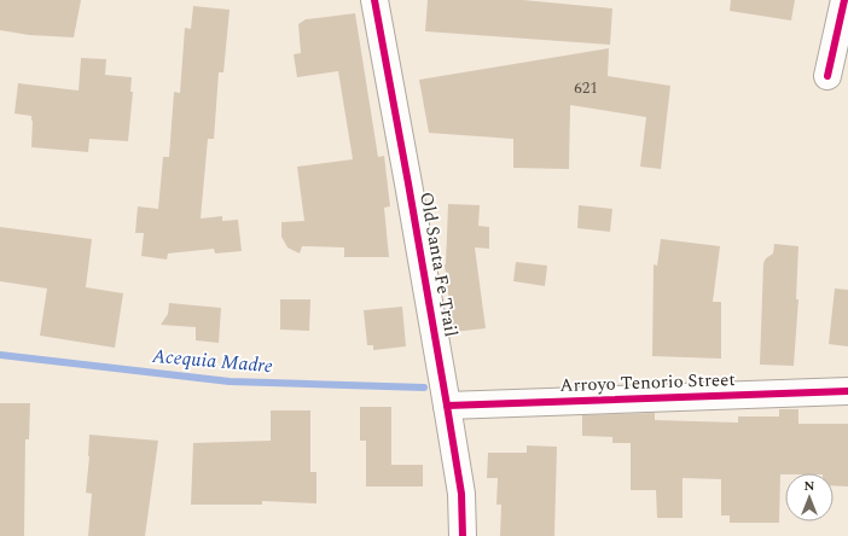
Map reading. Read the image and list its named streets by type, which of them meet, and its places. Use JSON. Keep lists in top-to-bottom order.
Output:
{
  "streets": {
    "main road": ["Old Santa Fe Trail", "Arroyo Tenorio Street"]
  },
  "crossings": [
    ["Old Santa Fe Trail", "Arroyo Tenorio Street"]
  ],
  "water": ["Acequia Madre"],
  "house_numbers": ["621"],
  "north": "top"
}
